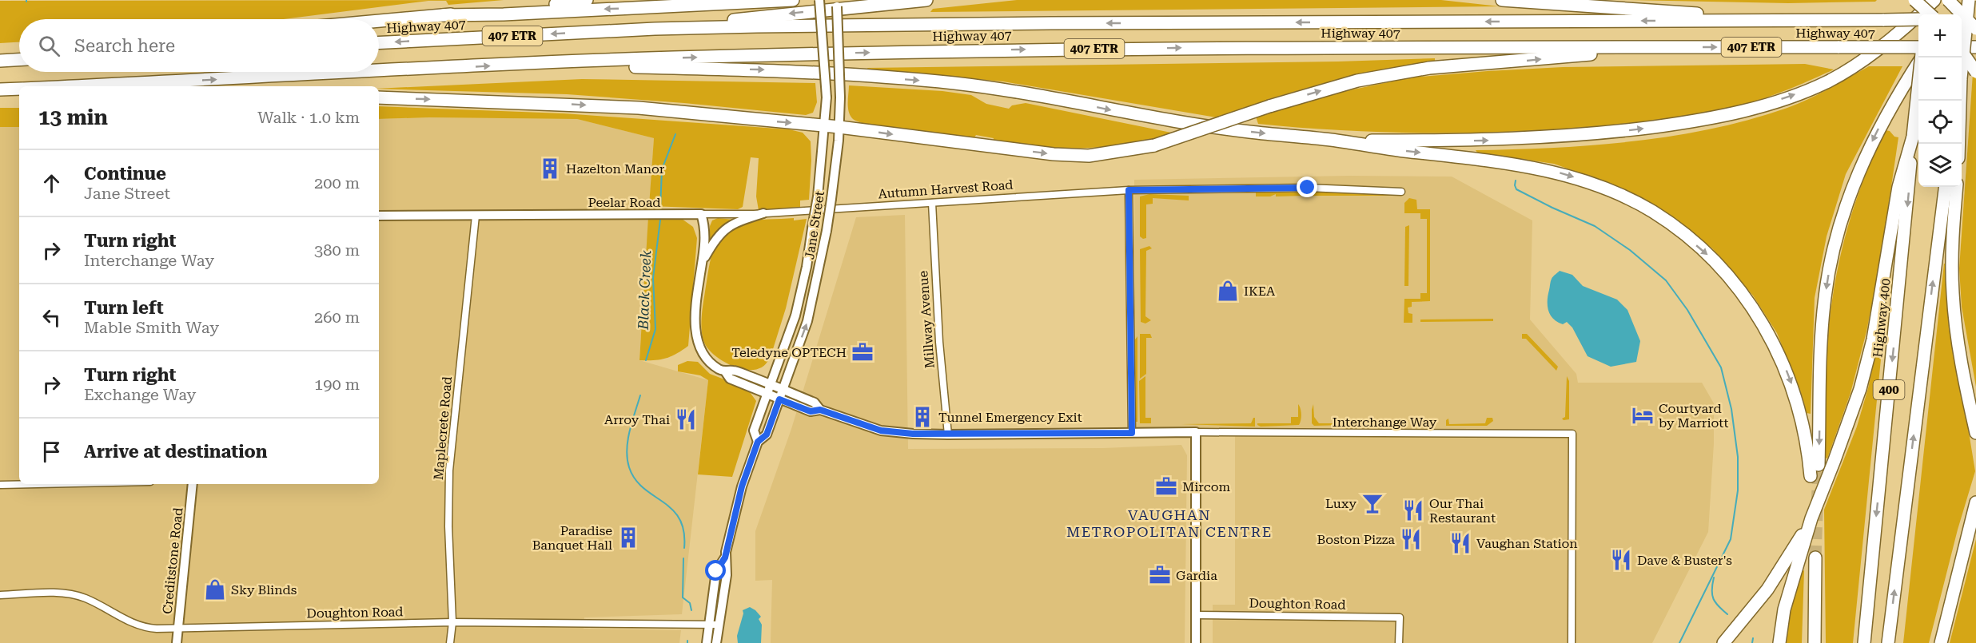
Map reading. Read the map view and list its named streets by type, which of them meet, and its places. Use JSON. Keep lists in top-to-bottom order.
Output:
{
  "streets": {
    "highway": [
      "Highway 407",
      "407 ETR",
      "Highway 400",
      "400"
    ],
    "street": [
      "Autumn Harvest Road",
      "Peelar Road",
      "Jane Street",
      "Millway Avenue",
      "Interchange Way",
      "Maplecrete Road",
      "Creditstone Road",
      "Doughton Road"
    ]
  },
  "crossings": [
    ["Autumn Harvest Road", "Peelar Road"],
    ["Autumn Harvest Road", "Millway Avenue"],
    ["Peelar Road", "Maplecrete Road"],
    ["Jane Street", "Interchange Way"],
    ["Jane Street", "Doughton Road"],
    ["Millway Avenue", "Interchange Way"],
    ["Maplecrete Road", "Doughton Road"],
    ["Creditstone Road", "Doughton Road"]
  ],
  "districts": ["VAUGHAN METROPOLITAN CENTRE"],
  "water": ["Black Creek"],
  "places": {
    "building": ["Hazelton Manor", "Tunnel Emergency Exit", "Paradise Banquet Hall"],
    "shop": ["IKEA", "Sky Blinds"],
    "office": ["Teledyne OPTECH", "Mircom", "Gardia"],
    "hotel": ["Courtyard by Marriott"],
    "restaurant": [
      "Arroy Thai",
      "Our Thai Restaurant",
      "Boston Pizza",
      "Vaughan Station",
      "Dave & Buster's"
    ],
    "bar": ["Luxy"]
  },
  "page": {
    "map_buttons": ["+", "−"],
    "search": "Search here",
    "heading": ["13 min", "Walk · 1.0 km"],
    "list": [
      ["Continue", "Jane Street", "200 m"],
      ["Turn right", "Interchange Way", "380 m"],
      ["Turn left", "Mable Smith Way", "260 m"],
      ["Turn right", "Exchange Way", "190 m"],
      "Arrive at destination"
    ]
  }
}
